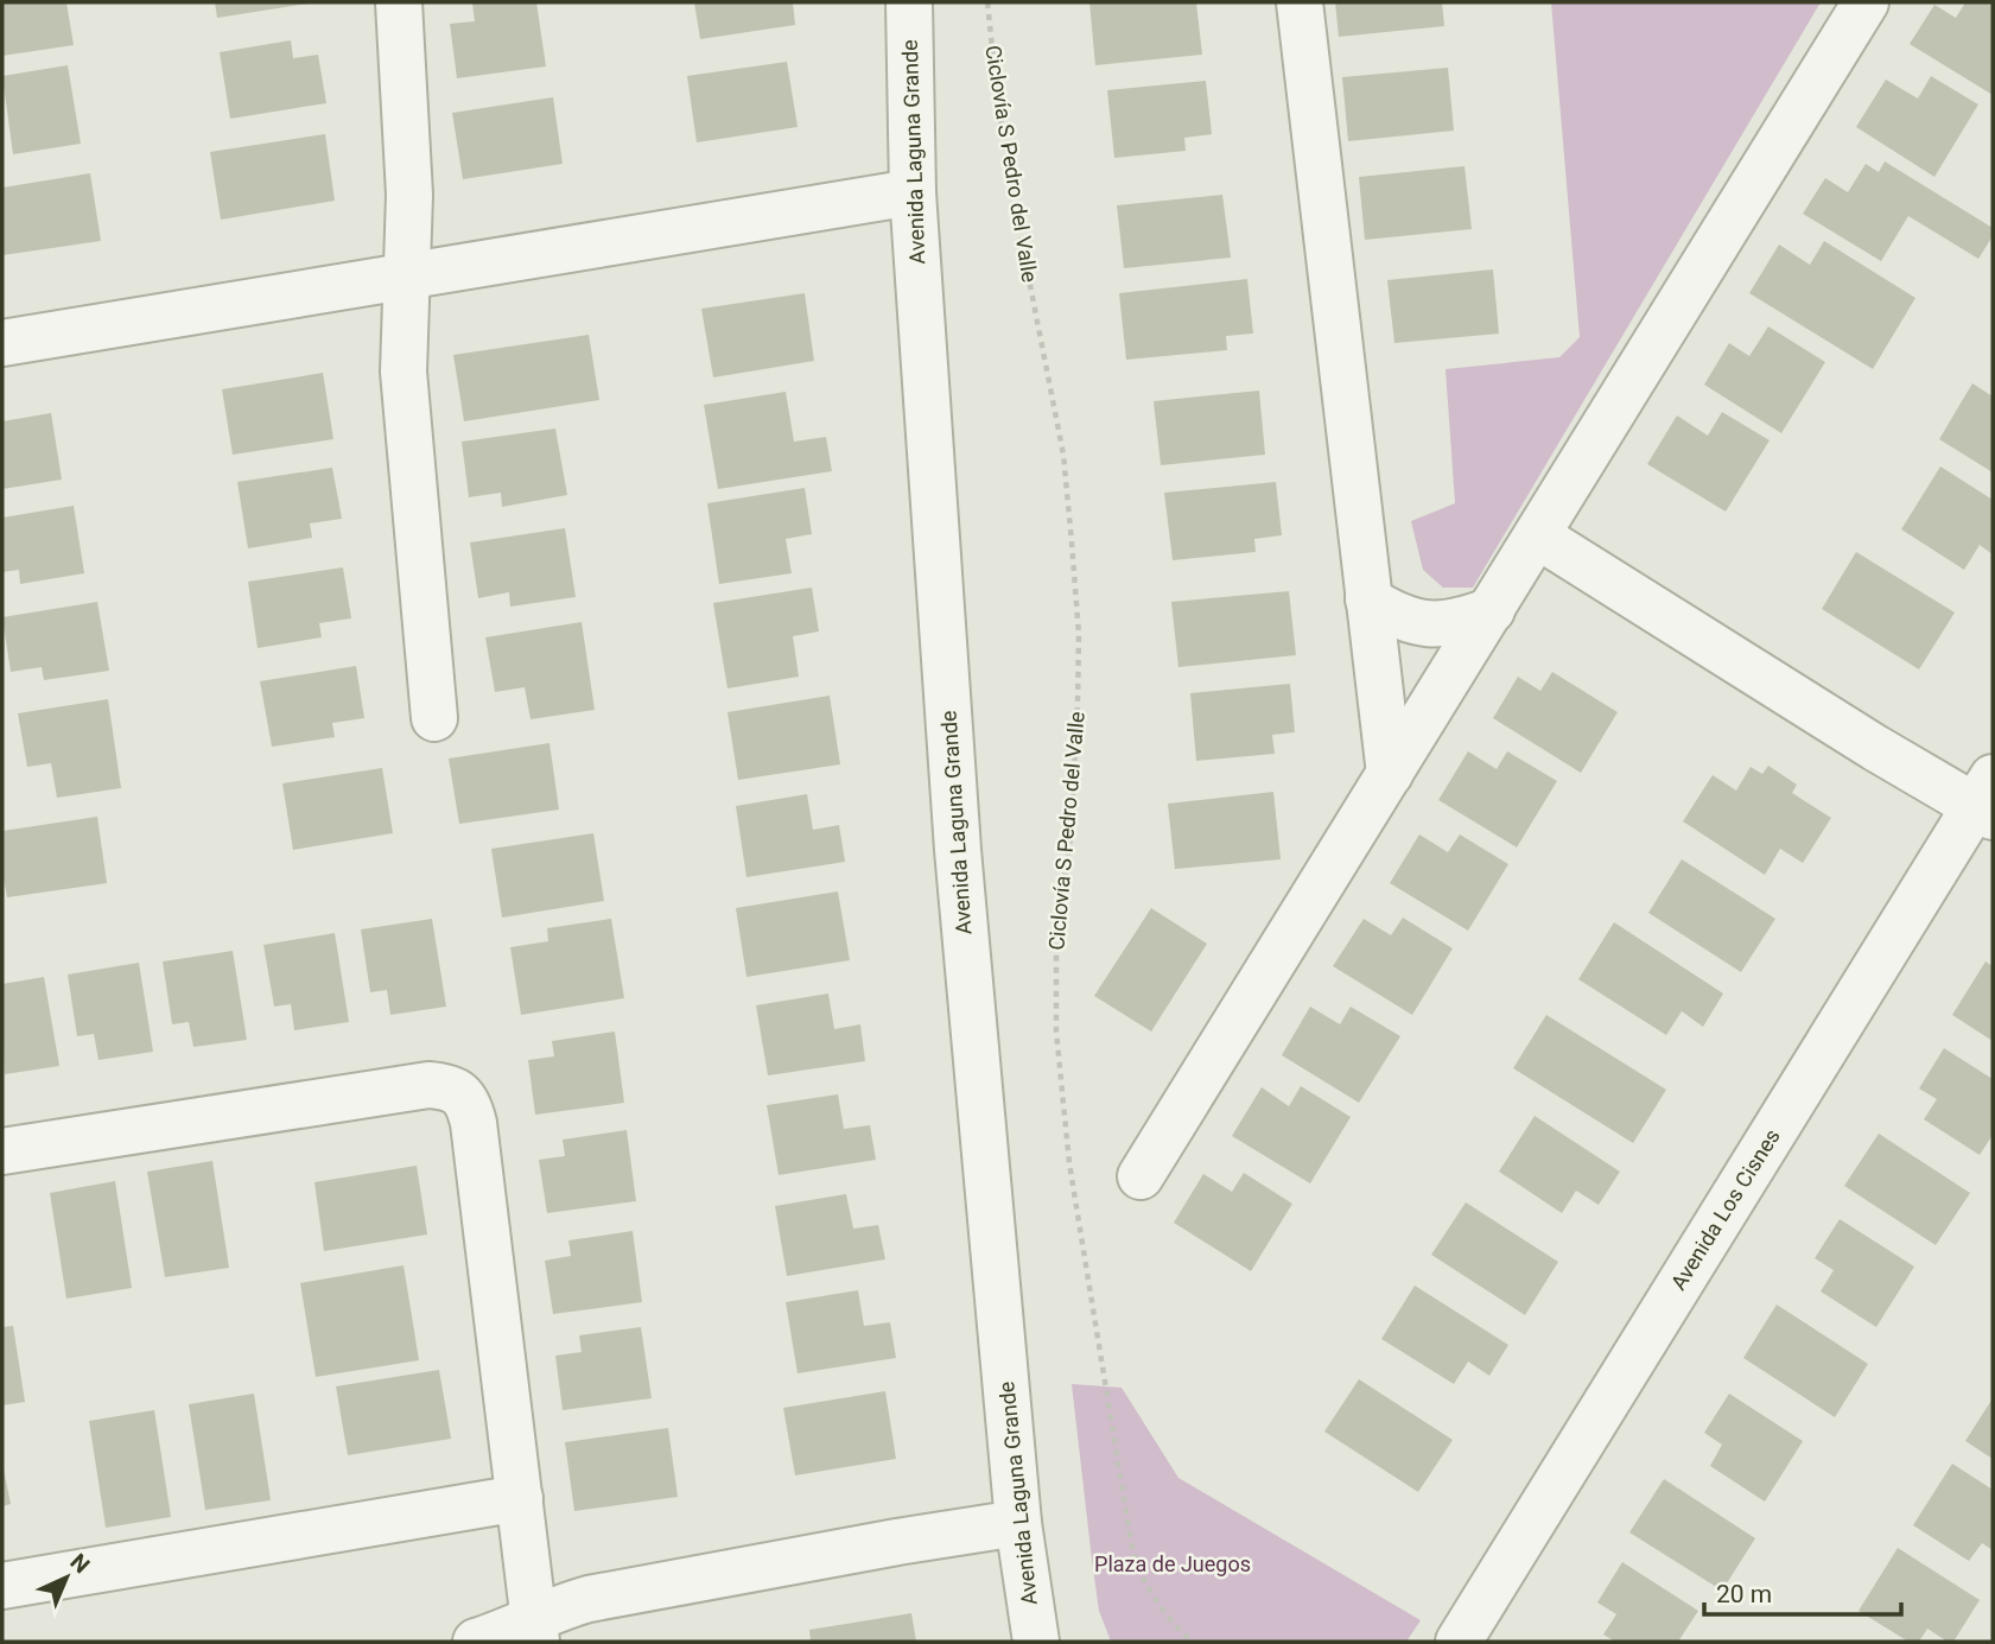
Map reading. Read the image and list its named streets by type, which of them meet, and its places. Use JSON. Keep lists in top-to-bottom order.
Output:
{
  "streets": {
    "street": ["Avenida Laguna Grande", "Avenida Los Cisnes"],
    "path": ["Ciclovía S Pedro del Valle"]
  },
  "parks": ["Plaza de Juegos"],
  "scale_bar": "20 m",
  "north": "top right"
}
